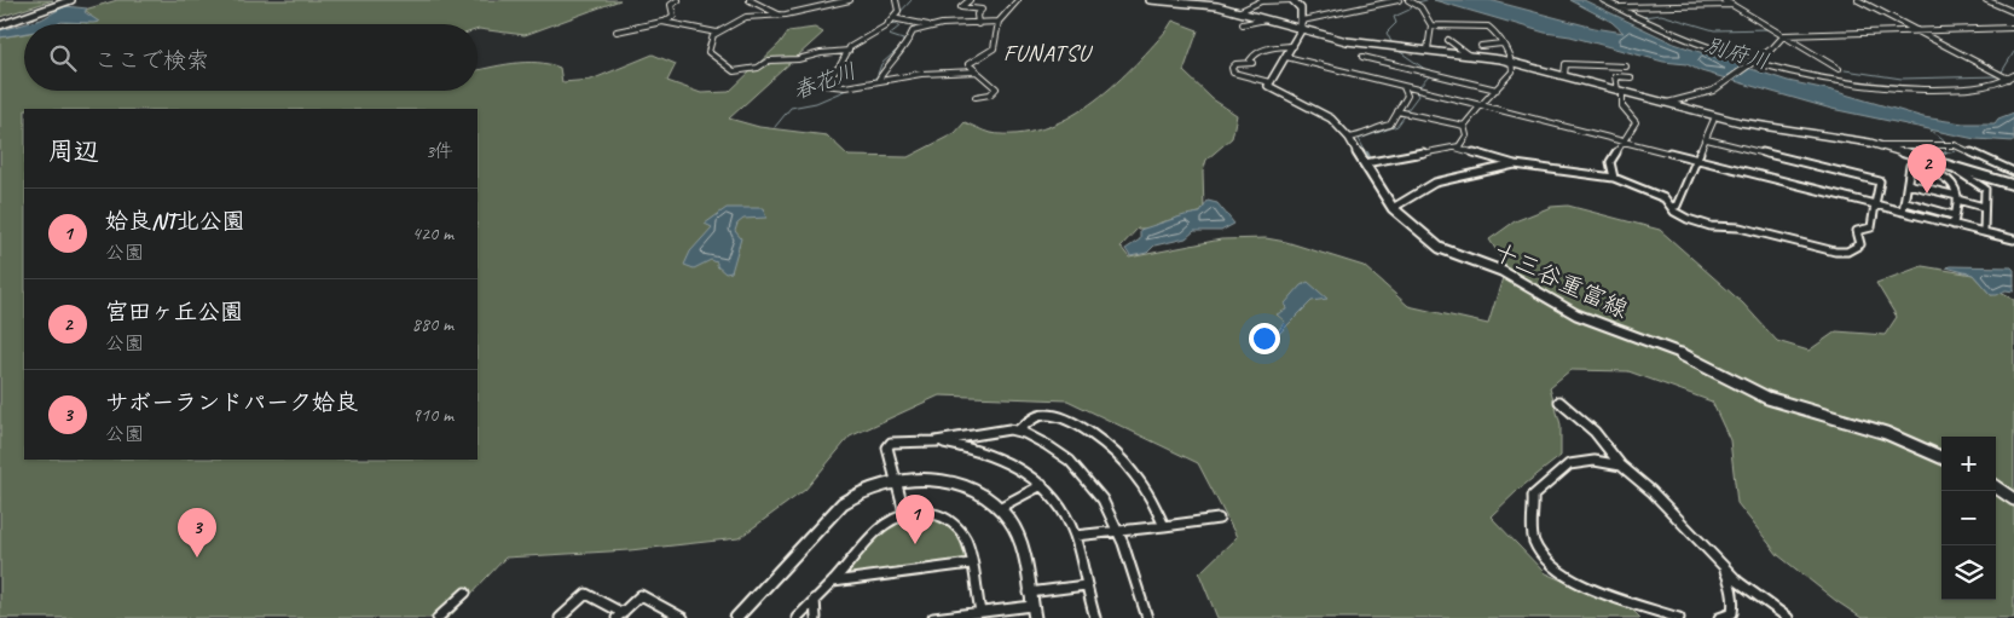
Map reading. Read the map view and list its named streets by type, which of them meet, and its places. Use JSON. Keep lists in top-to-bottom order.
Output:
{
  "streets": {
    "street": ["十三谷重富線"]
  },
  "districts": ["FUNATSU"],
  "water": ["別府川", "春花川"],
  "page": {
    "search": "ここで検索",
    "heading": ["周辺", "3件"],
    "pins": ["2", "1", "3"],
    "list": [
      {
        "mark": "1",
        "name": "姶良NT北公園",
        "note": "公園",
        "value": "420 m"
      },
      {
        "mark": "2",
        "name": "宮田ヶ丘公園",
        "note": "公園",
        "value": "880 m"
      },
      {
        "mark": "3",
        "name": "サボーランドパーク姶良",
        "note": "公園",
        "value": "910 m"
      }
    ],
    "map_buttons": ["+", "−"]
  }
}
